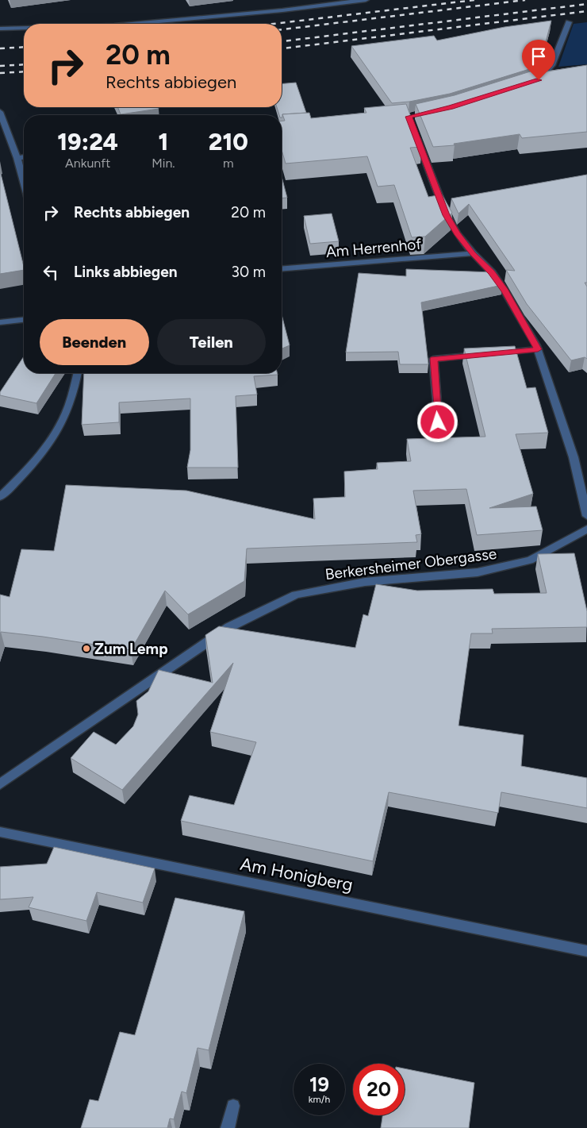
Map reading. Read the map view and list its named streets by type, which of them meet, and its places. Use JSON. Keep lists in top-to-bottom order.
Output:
{
  "streets": {
    "street": ["Am Herrenhof", "Berkersheimer Obergasse", "Am Honigberg"]
  },
  "places": ["Zum Lemp"],
  "page": {
    "turn": ["20 m", "Rechts abbiegen"],
    "eta": [
      "19:24",
      "Ankunft",
      "1",
      "Min.",
      "210",
      "m"
    ],
    "list": [
      {
        "name": "Rechts abbiegen",
        "value": "20 m"
      },
      {
        "name": "Links abbiegen",
        "value": "30 m"
      }
    ],
    "buttons": ["Beenden", "Teilen"],
    "speed": "19 km/h",
    "limit": "20"
  }
}
